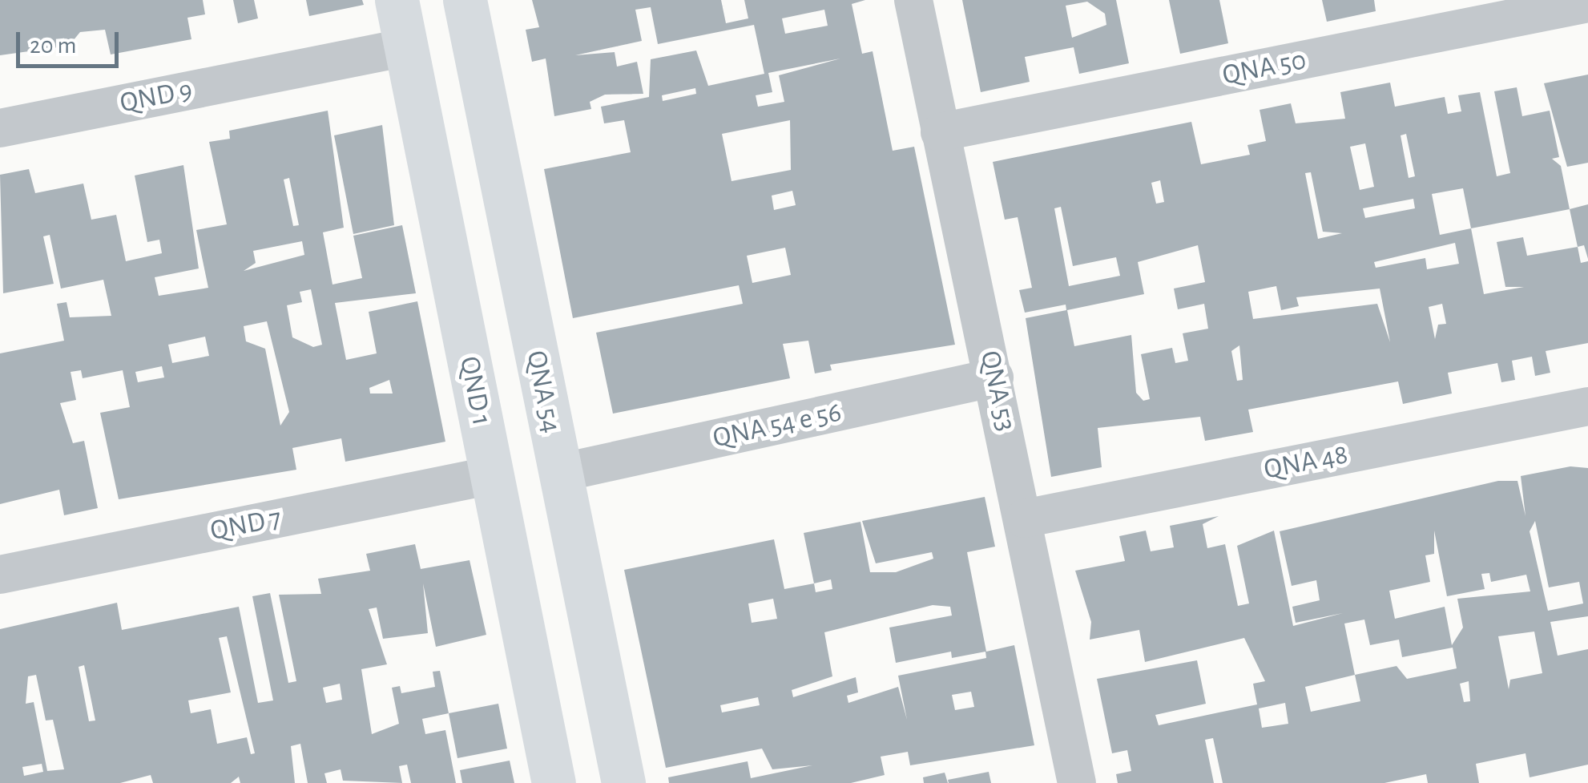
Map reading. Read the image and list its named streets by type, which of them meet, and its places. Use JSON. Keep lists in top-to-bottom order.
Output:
{
  "streets": {
    "main road": ["QND 1", "QNA 54"],
    "street": [
      "QNA 50",
      "QND 9",
      "QNA 53",
      "QNA 54 e 56",
      "QNA 48",
      "QND 7"
    ]
  },
  "crossings": [
    ["QNA 50", "QNA 53"],
    ["QND 9", "QND 1"],
    ["QND 1", "QND 7"],
    ["QNA 53", "QNA 54 e 56"],
    ["QNA 53", "QNA 48"],
    ["QNA 54", "QNA 54 e 56"]
  ],
  "scale_bar": "20 m"
}
